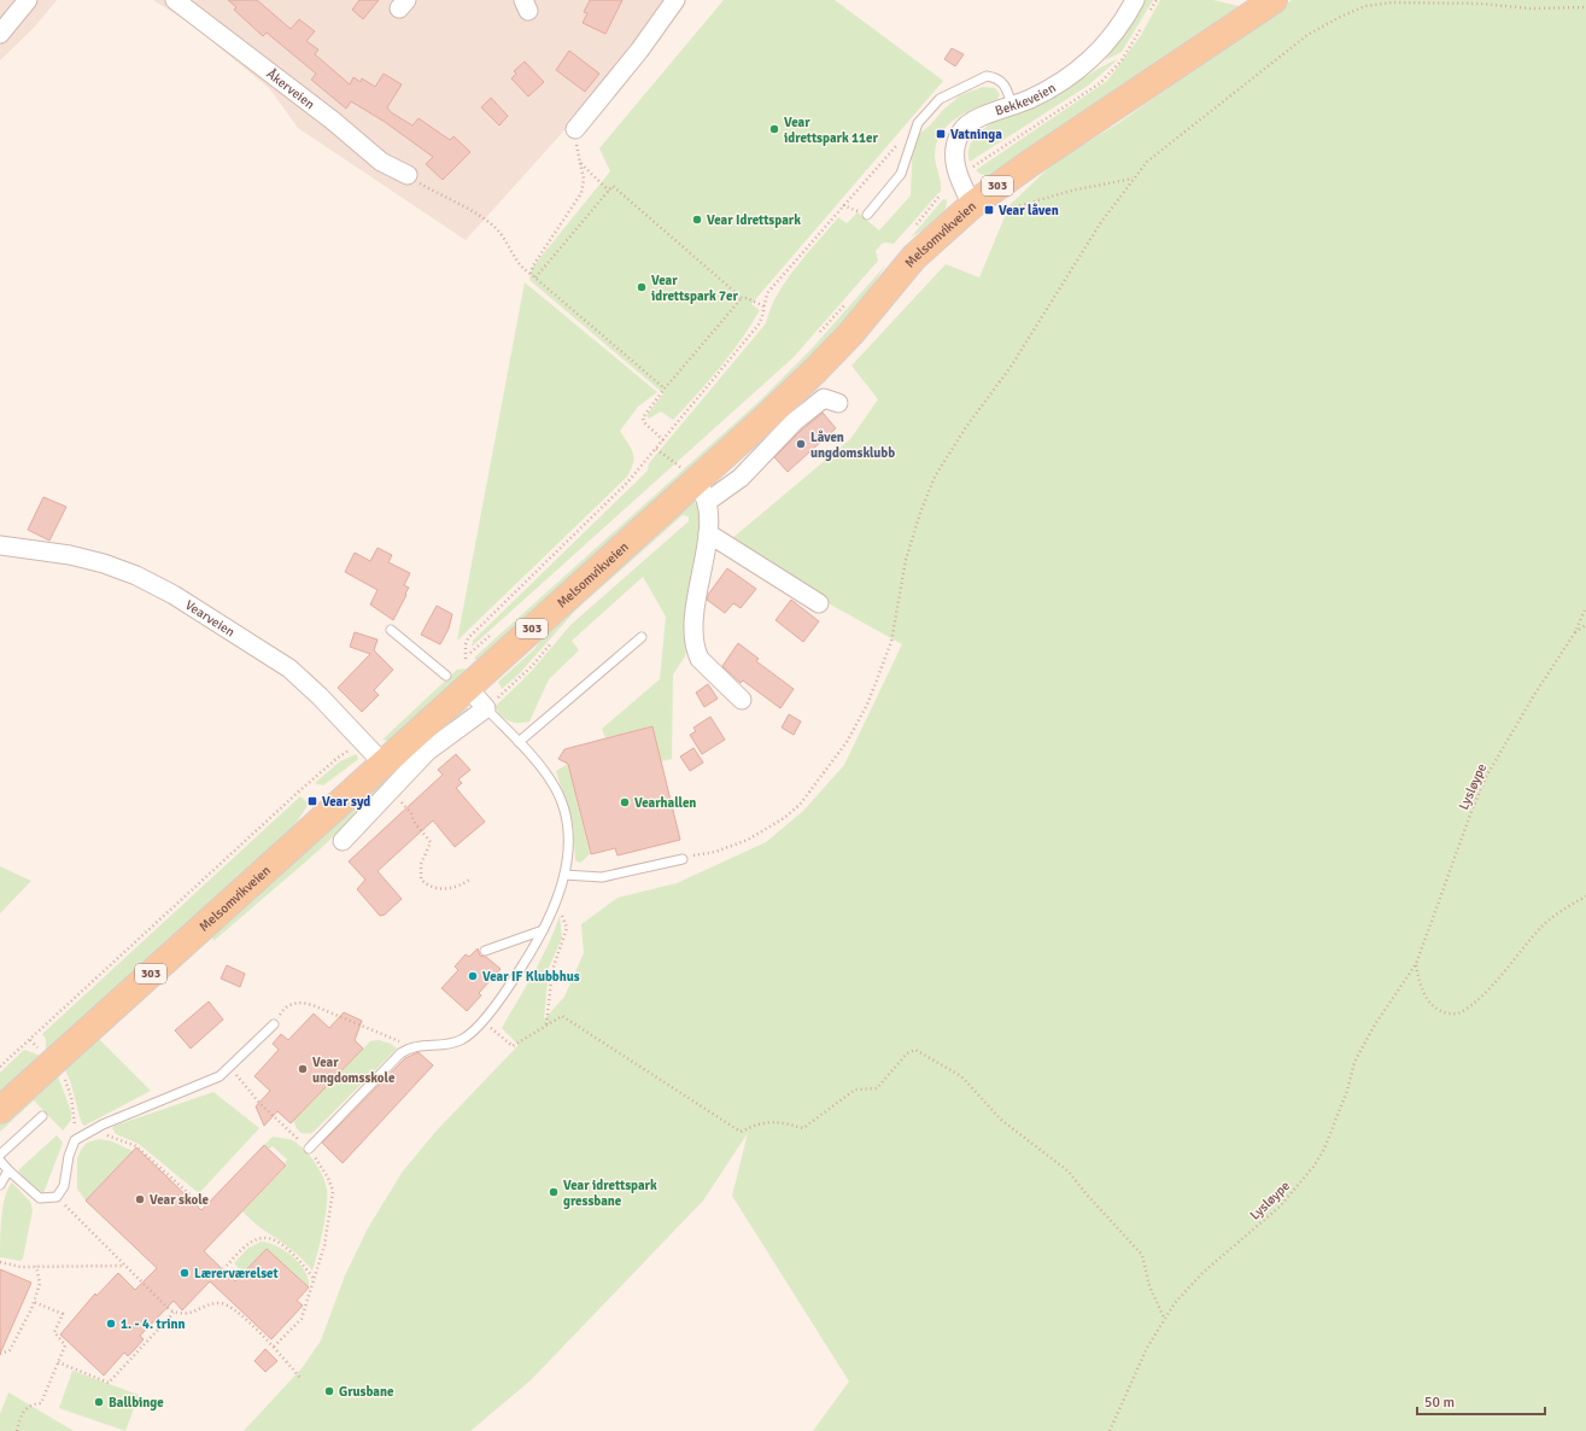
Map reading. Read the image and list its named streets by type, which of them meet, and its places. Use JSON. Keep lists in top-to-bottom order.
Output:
{
  "streets": {
    "main road": ["303", "Melsomvikveien"],
    "street": ["Åkerveien", "Bekkeveien", "Vearveien"],
    "path": ["Lysløype"]
  },
  "crossings": [
    ["Bekkeveien", "Melsomvikveien"],
    ["Melsomvikveien", "Vearveien"]
  ],
  "places": {
    "other": [
      "Vear idrettspark 11er",
      "Vear Idrettspark",
      "Vear idrettspark 7er",
      "Låven ungdomsklubb",
      "Vearhallen",
      "Vear IF Klubbhus",
      "Vear ungdomsskole",
      "Vear idrettspark gressbane",
      "Vear skole",
      "Lærerværelset",
      "1. - 4. trinn",
      "Grusbane",
      "Ballbinge"
    ],
    "transit": ["Vatninga", "Vear låven", "Vear syd"]
  },
  "scale_bar": "50 m"
}
